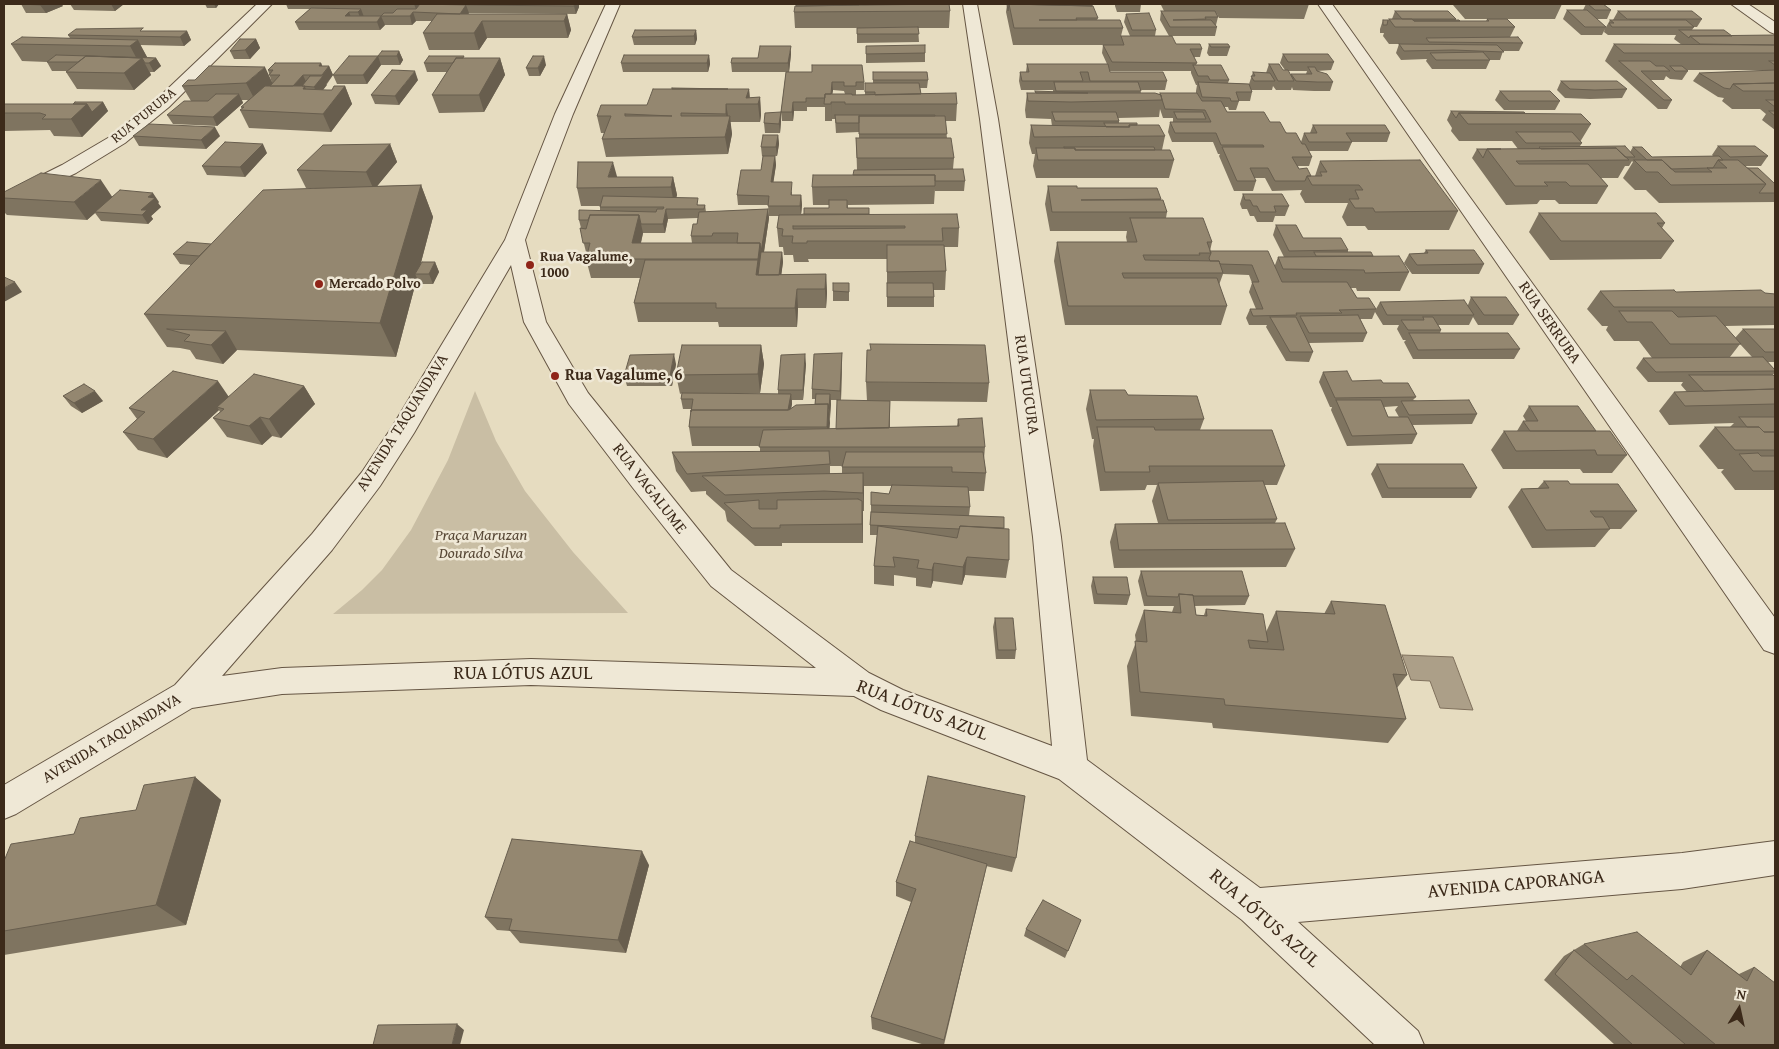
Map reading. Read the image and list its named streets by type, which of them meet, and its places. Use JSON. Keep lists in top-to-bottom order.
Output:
{
  "streets": {
    "street": [
      "RUA PURUBA",
      "RUA SERRUBA",
      "RUA UTUCURA",
      "AVENIDA TAQUANDAVA",
      "RUA VAGALUME",
      "RUA LÓTUS AZUL",
      "AVENIDA CAPORANGA"
    ]
  },
  "crossings": [
    ["RUA UTUCURA", "RUA LÓTUS AZUL"],
    ["AVENIDA TAQUANDAVA", "RUA VAGALUME"],
    ["AVENIDA TAQUANDAVA", "RUA LÓTUS AZUL"],
    ["RUA VAGALUME", "RUA LÓTUS AZUL"],
    ["RUA LÓTUS AZUL", "AVENIDA CAPORANGA"]
  ],
  "parks": ["Praça Maruzan Dourado Silva"],
  "places": ["Rua Vagalume, 1000", "Mercado Polvo", "Rua Vagalume, 6"],
  "north": "top"
}
